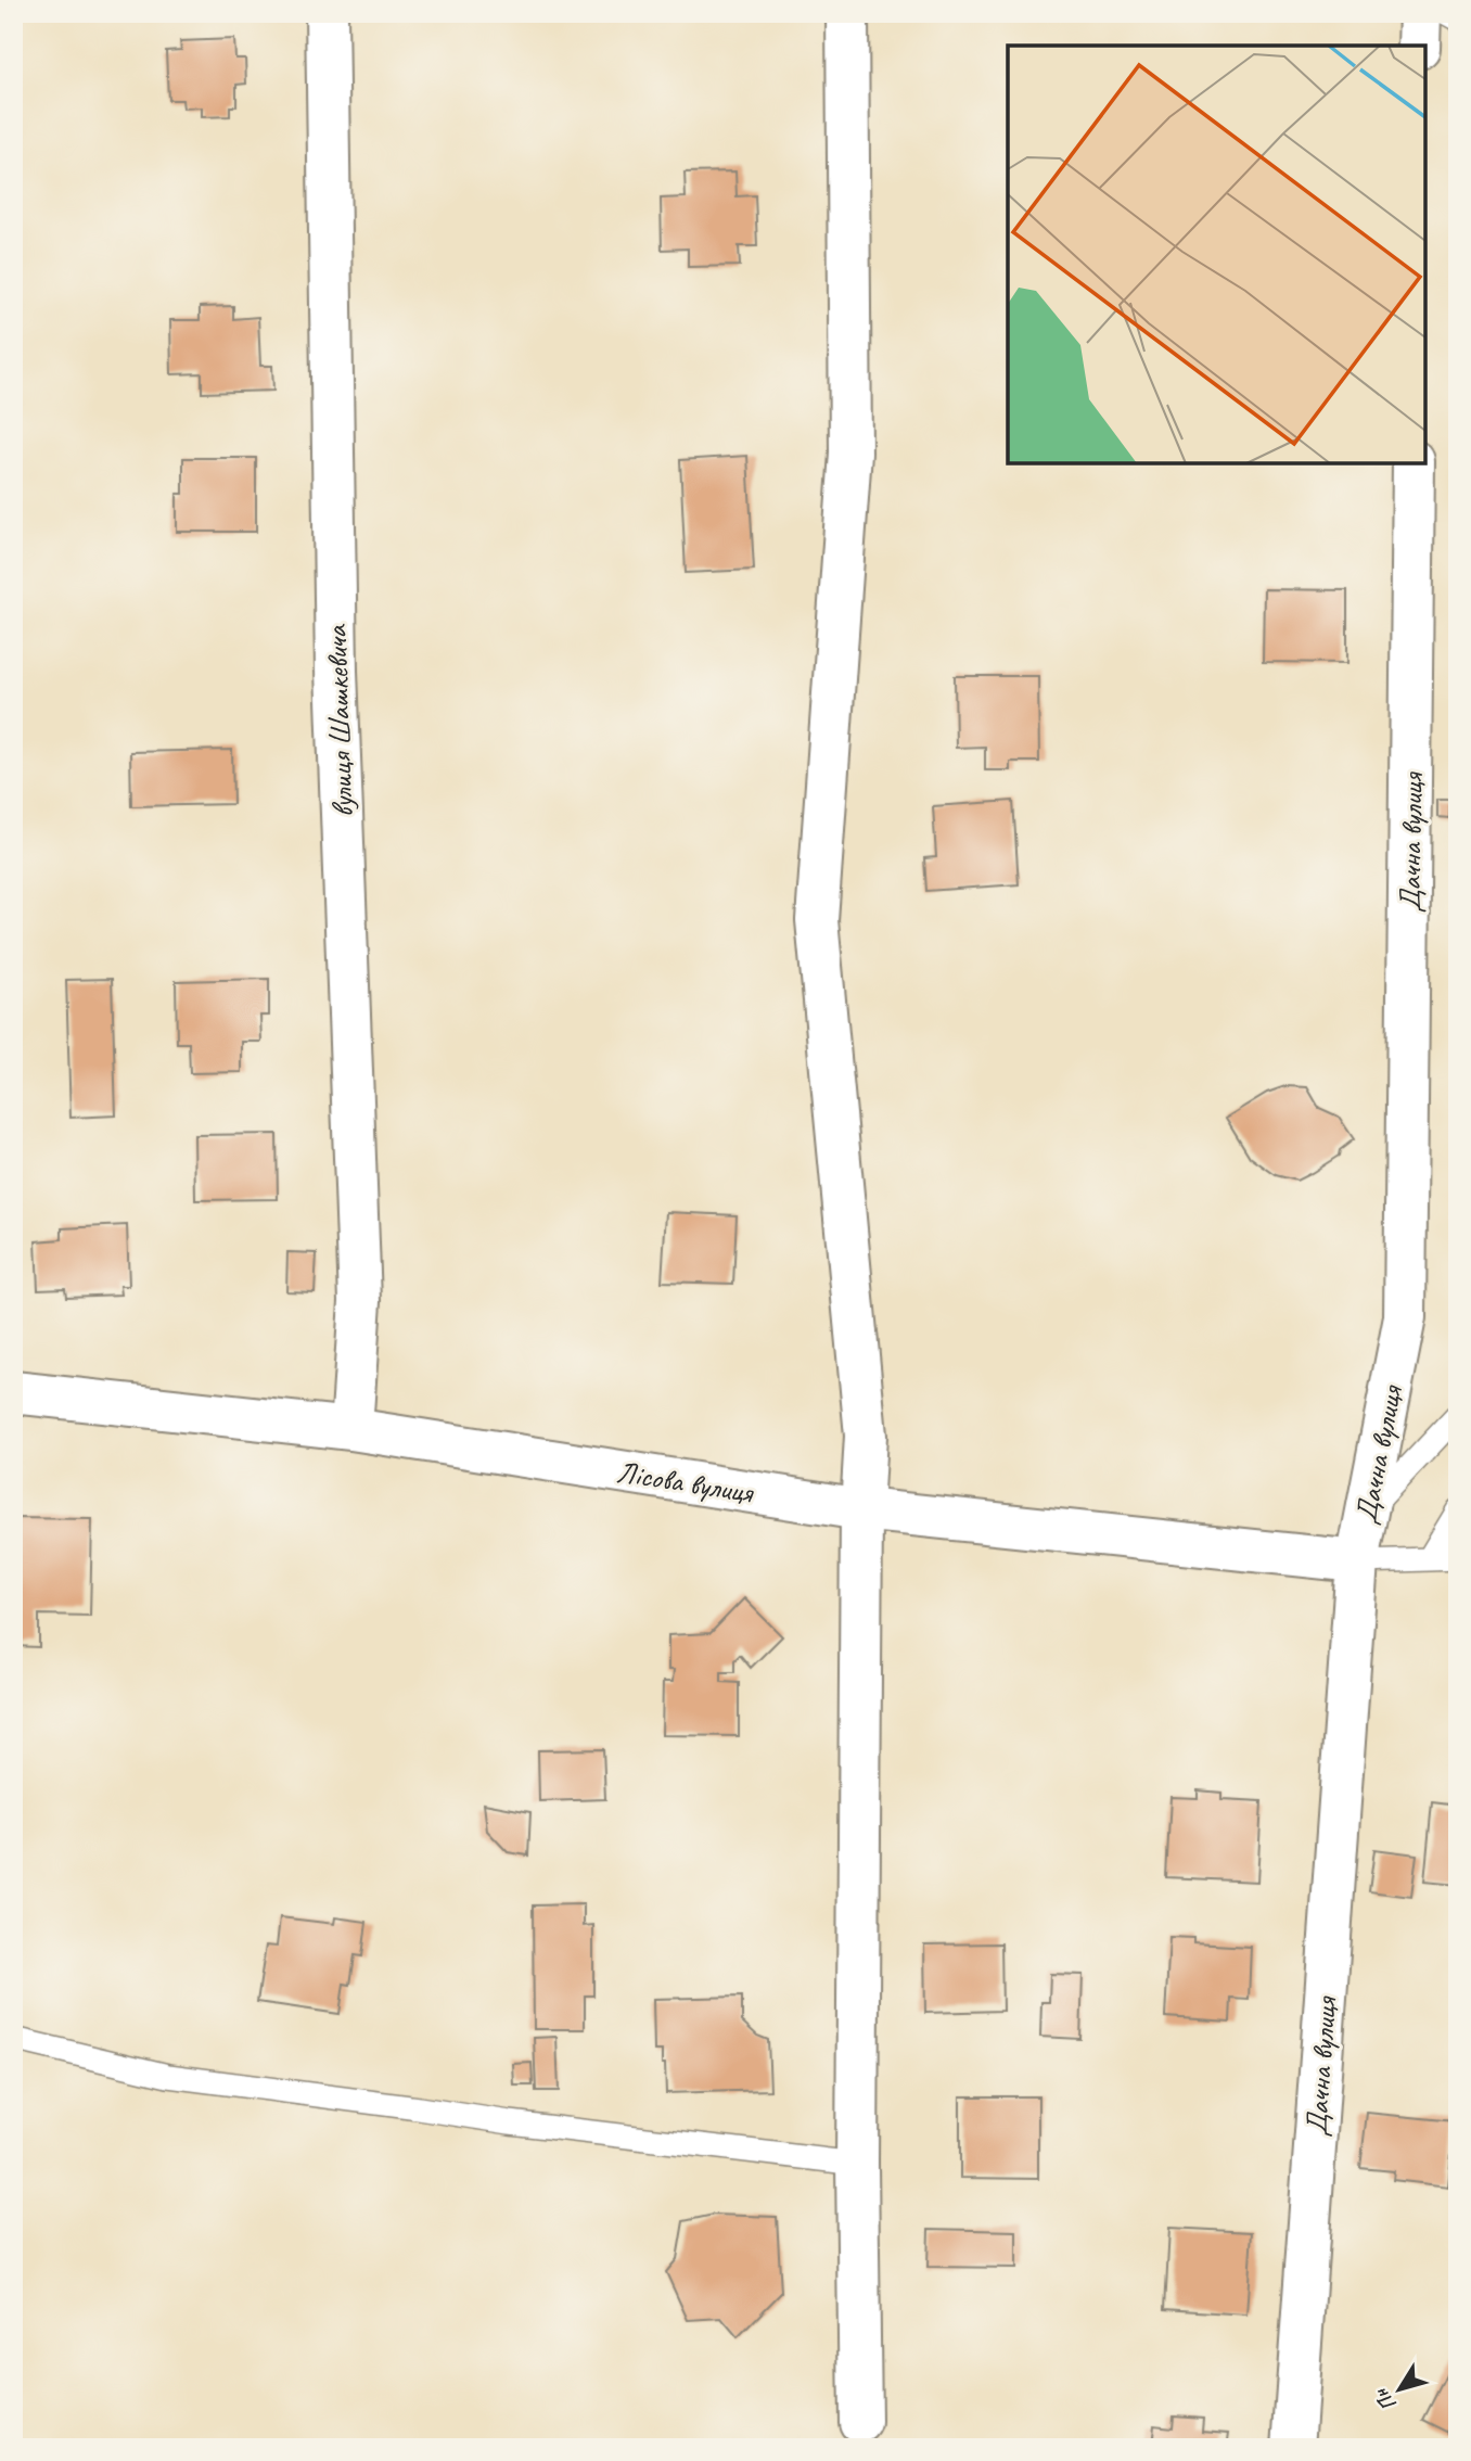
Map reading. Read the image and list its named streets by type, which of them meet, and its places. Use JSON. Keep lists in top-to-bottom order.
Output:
{
  "streets": {
    "street": ["вулиця Шашкевича", "Дачна вулиця", "Лісова вулиця"]
  },
  "crossings": [
    ["вулиця Шашкевича", "Лісова вулиця"],
    ["Дачна вулиця", "Лісова вулиця"]
  ],
  "north": "bottom left"
}
